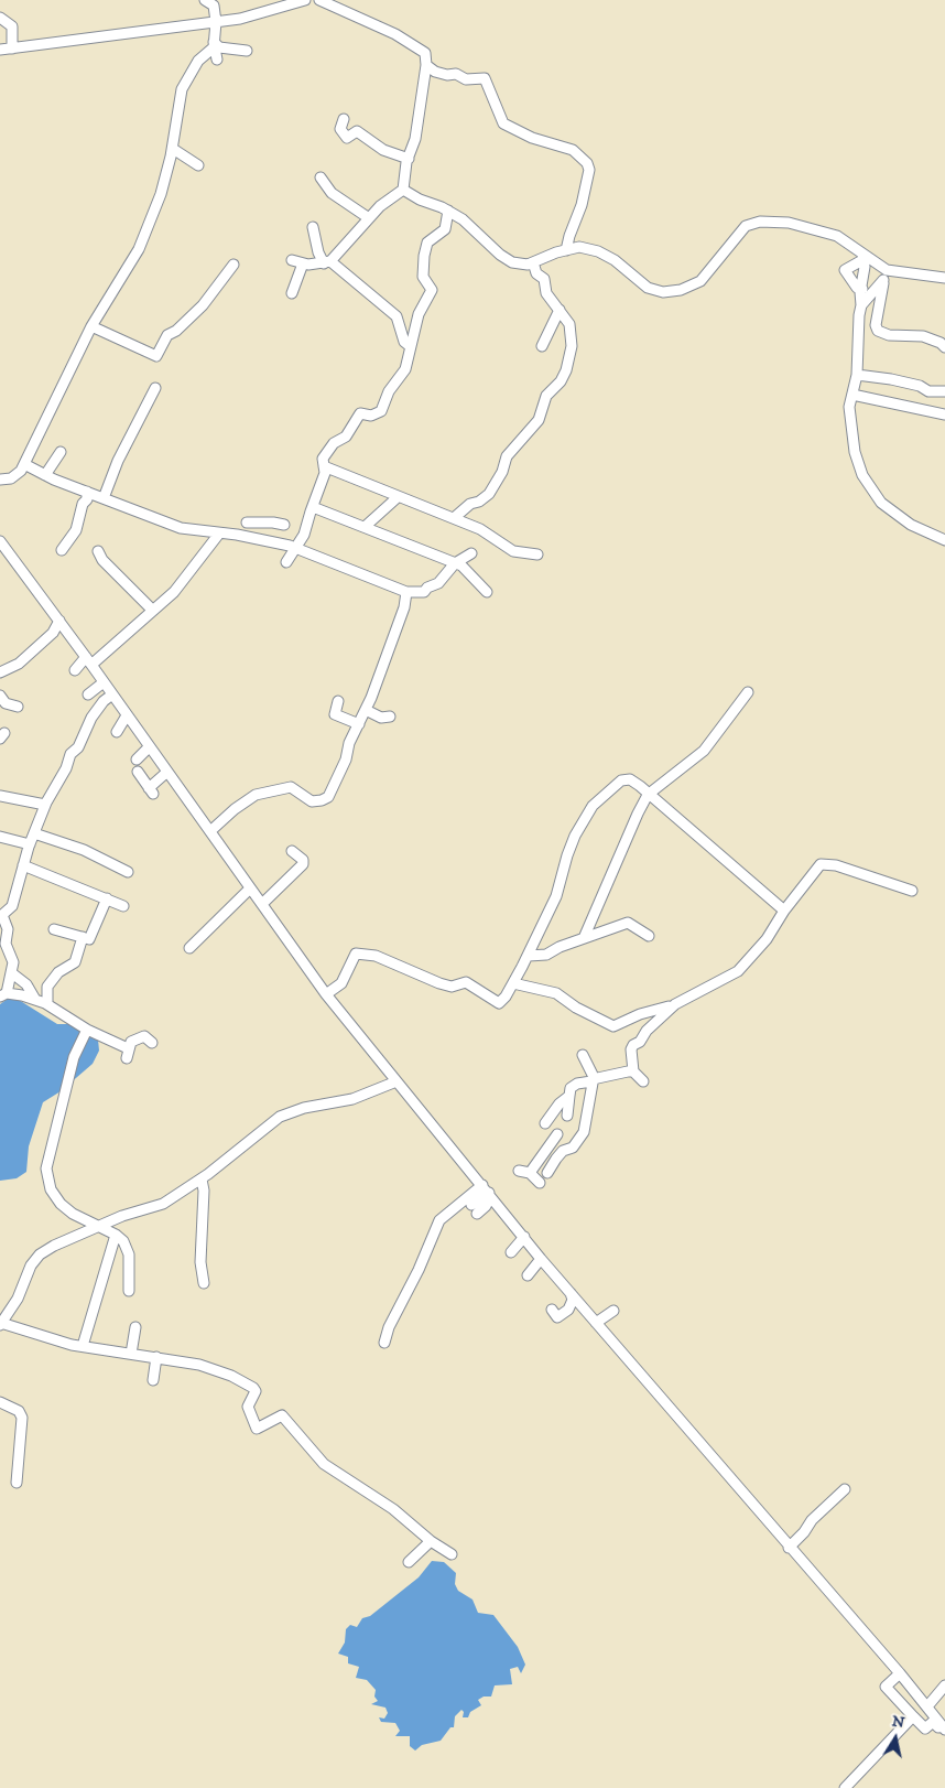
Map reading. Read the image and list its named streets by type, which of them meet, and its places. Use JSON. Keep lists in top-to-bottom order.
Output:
{
  "north": "top"
}
